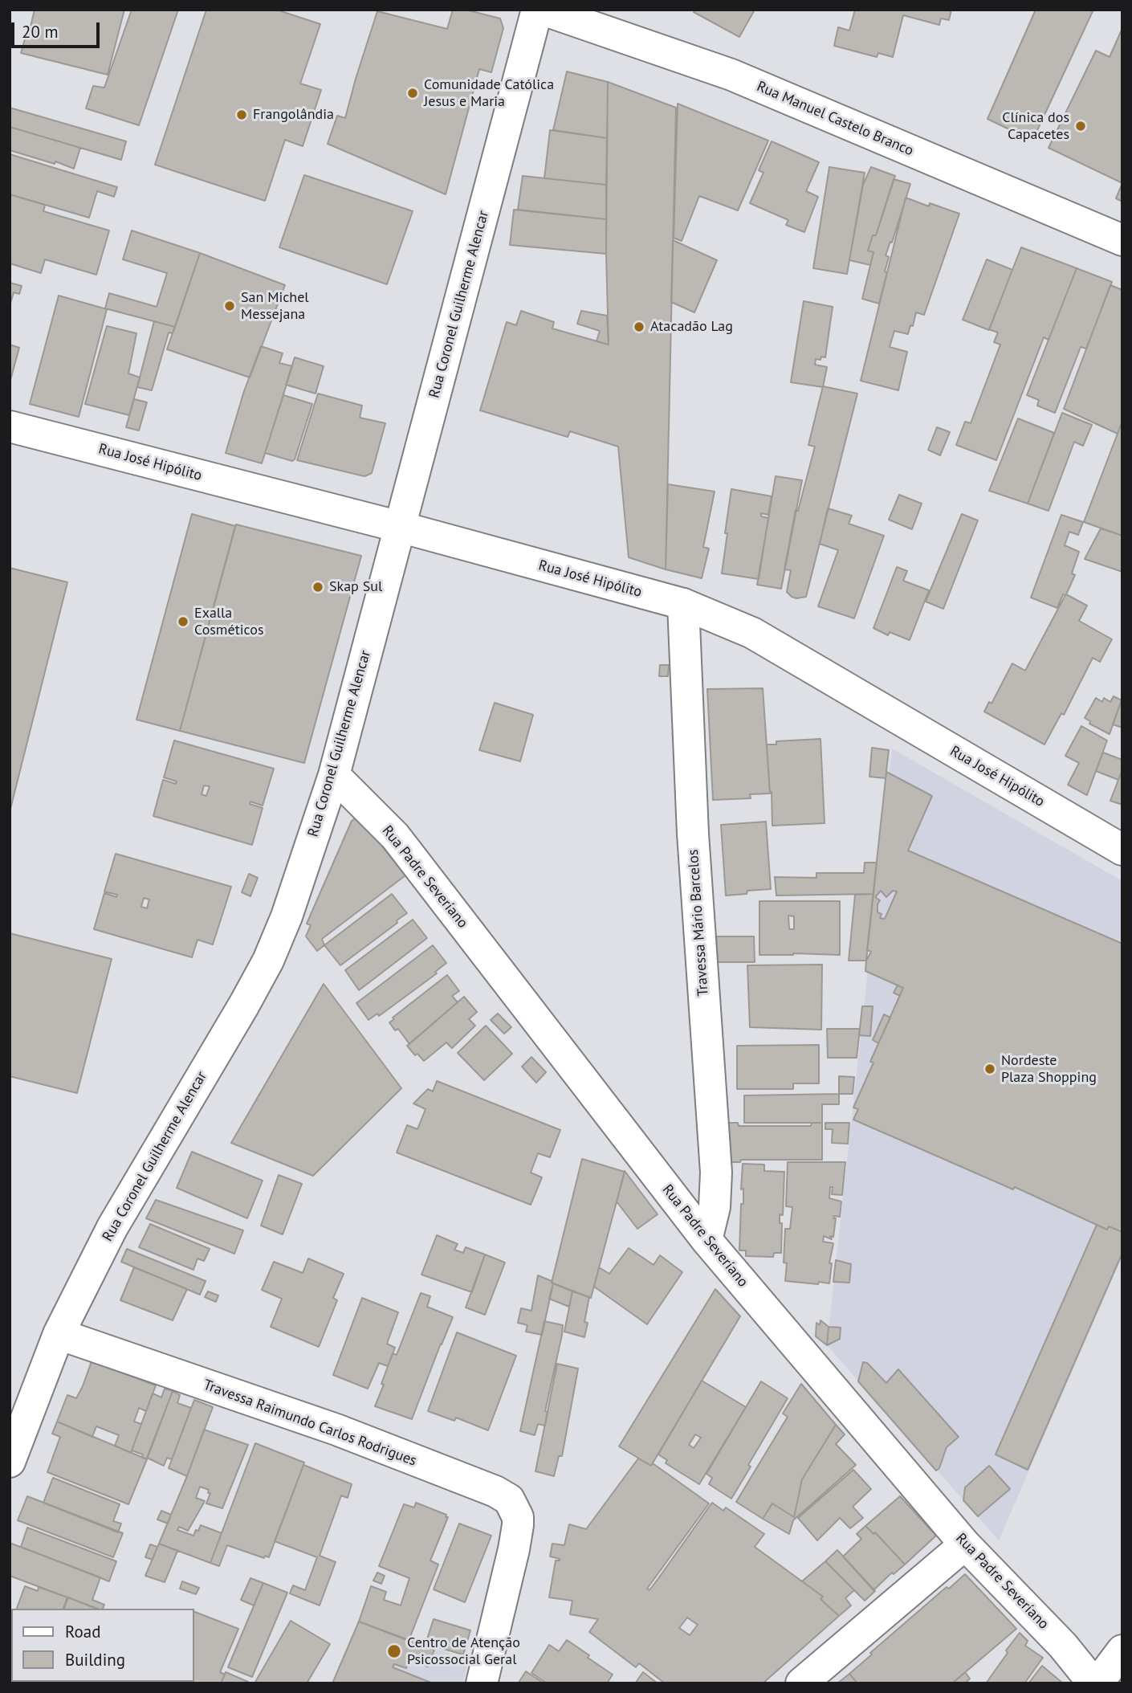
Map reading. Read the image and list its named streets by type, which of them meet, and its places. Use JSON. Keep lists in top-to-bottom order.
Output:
{
  "streets": {
    "street": [
      "Rua Manuel Castelo Branco",
      "Rua Coronel Guilherme Alencar",
      "Rua José Hipólito",
      "Rua Padre Severíano",
      "Travessa Mário Barcelos",
      "Travessa Raimundo Carlos Rodrigues"
    ]
  },
  "crossings": [
    ["Rua Coronel Guilherme Alencar", "Rua José Hipólito"],
    ["Rua Coronel Guilherme Alencar", "Rua Padre Severíano"],
    ["Rua Coronel Guilherme Alencar", "Travessa Raimundo Carlos Rodrigues"],
    ["Rua José Hipólito", "Travessa Mário Barcelos"],
    ["Rua Padre Severíano", "Travessa Mário Barcelos"]
  ],
  "places": [
    "Comunidade Católica Jesus e Maria",
    "Frangolândia",
    "Clínica dos Capacetes",
    "San Michel Messejana",
    "Atacadão Lag",
    "Skap Sul",
    "Exalla Cosméticos",
    "Nordeste Plaza Shopping",
    "Centro de Atenção Psicossocial Geral"
  ],
  "legend": ["Road", "Building"],
  "scale_bar": "20 m"
}
